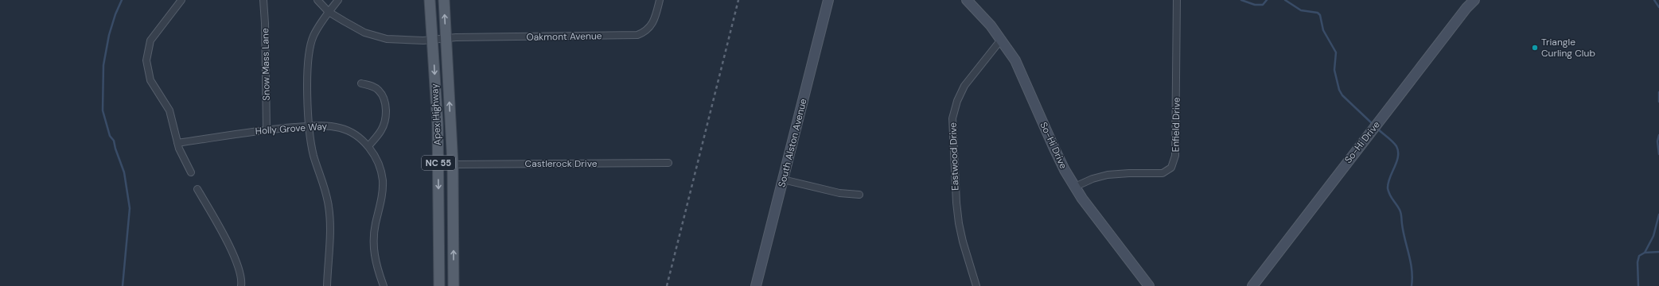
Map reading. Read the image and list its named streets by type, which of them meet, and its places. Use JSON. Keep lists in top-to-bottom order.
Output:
{
  "streets": {
    "main road": ["Apex Highway", "NC 55"],
    "street": [
      "Oakmont Avenue",
      "Snow Mass Lane",
      "Enfield Drive",
      "Holly Grove Way",
      "So-Hi Drive",
      "South Alston Avenue",
      "Eastwood Drive",
      "Castlerock Drive"
    ]
  },
  "crossings": [
    ["Oakmont Avenue", "Apex Highway"],
    ["Snow Mass Lane", "Holly Grove Way"],
    ["Apex Highway", "Castlerock Drive"],
    ["Enfield Drive", "So-Hi Drive"],
    ["So-Hi Drive", "Eastwood Drive"]
  ],
  "places": ["Triangle Curling Club"]
}
